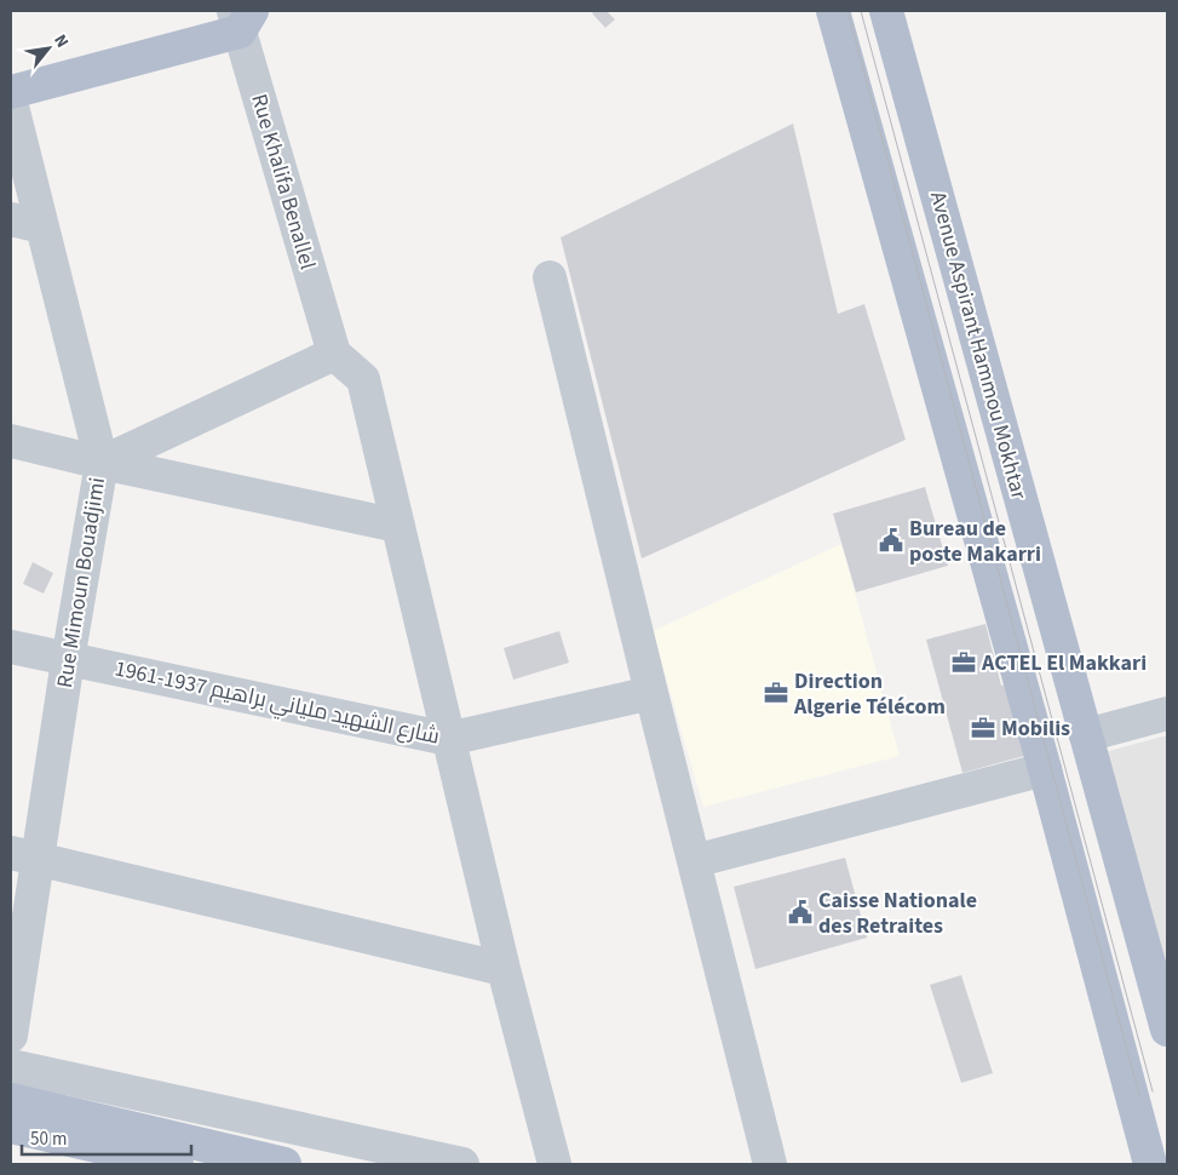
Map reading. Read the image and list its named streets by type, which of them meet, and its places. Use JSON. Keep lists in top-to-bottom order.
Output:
{
  "streets": {
    "main road": ["Avenue Aspirant Hammou Mokhtar"],
    "street": ["Rue Khalifa Benallel", "Rue Mimoun Bouadjimi", "شارع الشهيد ملياني براهيم 1937-1961"]
  },
  "crossings": [
    ["Rue Mimoun Bouadjimi", "شارع الشهيد ملياني براهيم 1937-1961"]
  ],
  "places": {
    "public building": ["Bureau de poste Makarri", "Caisse Nationale des Retraites"],
    "office": ["ACTEL El Makkari", "Direction Algerie Télécom", "Mobilis"]
  },
  "scale_bar": "50 m",
  "north": "top right"
}
